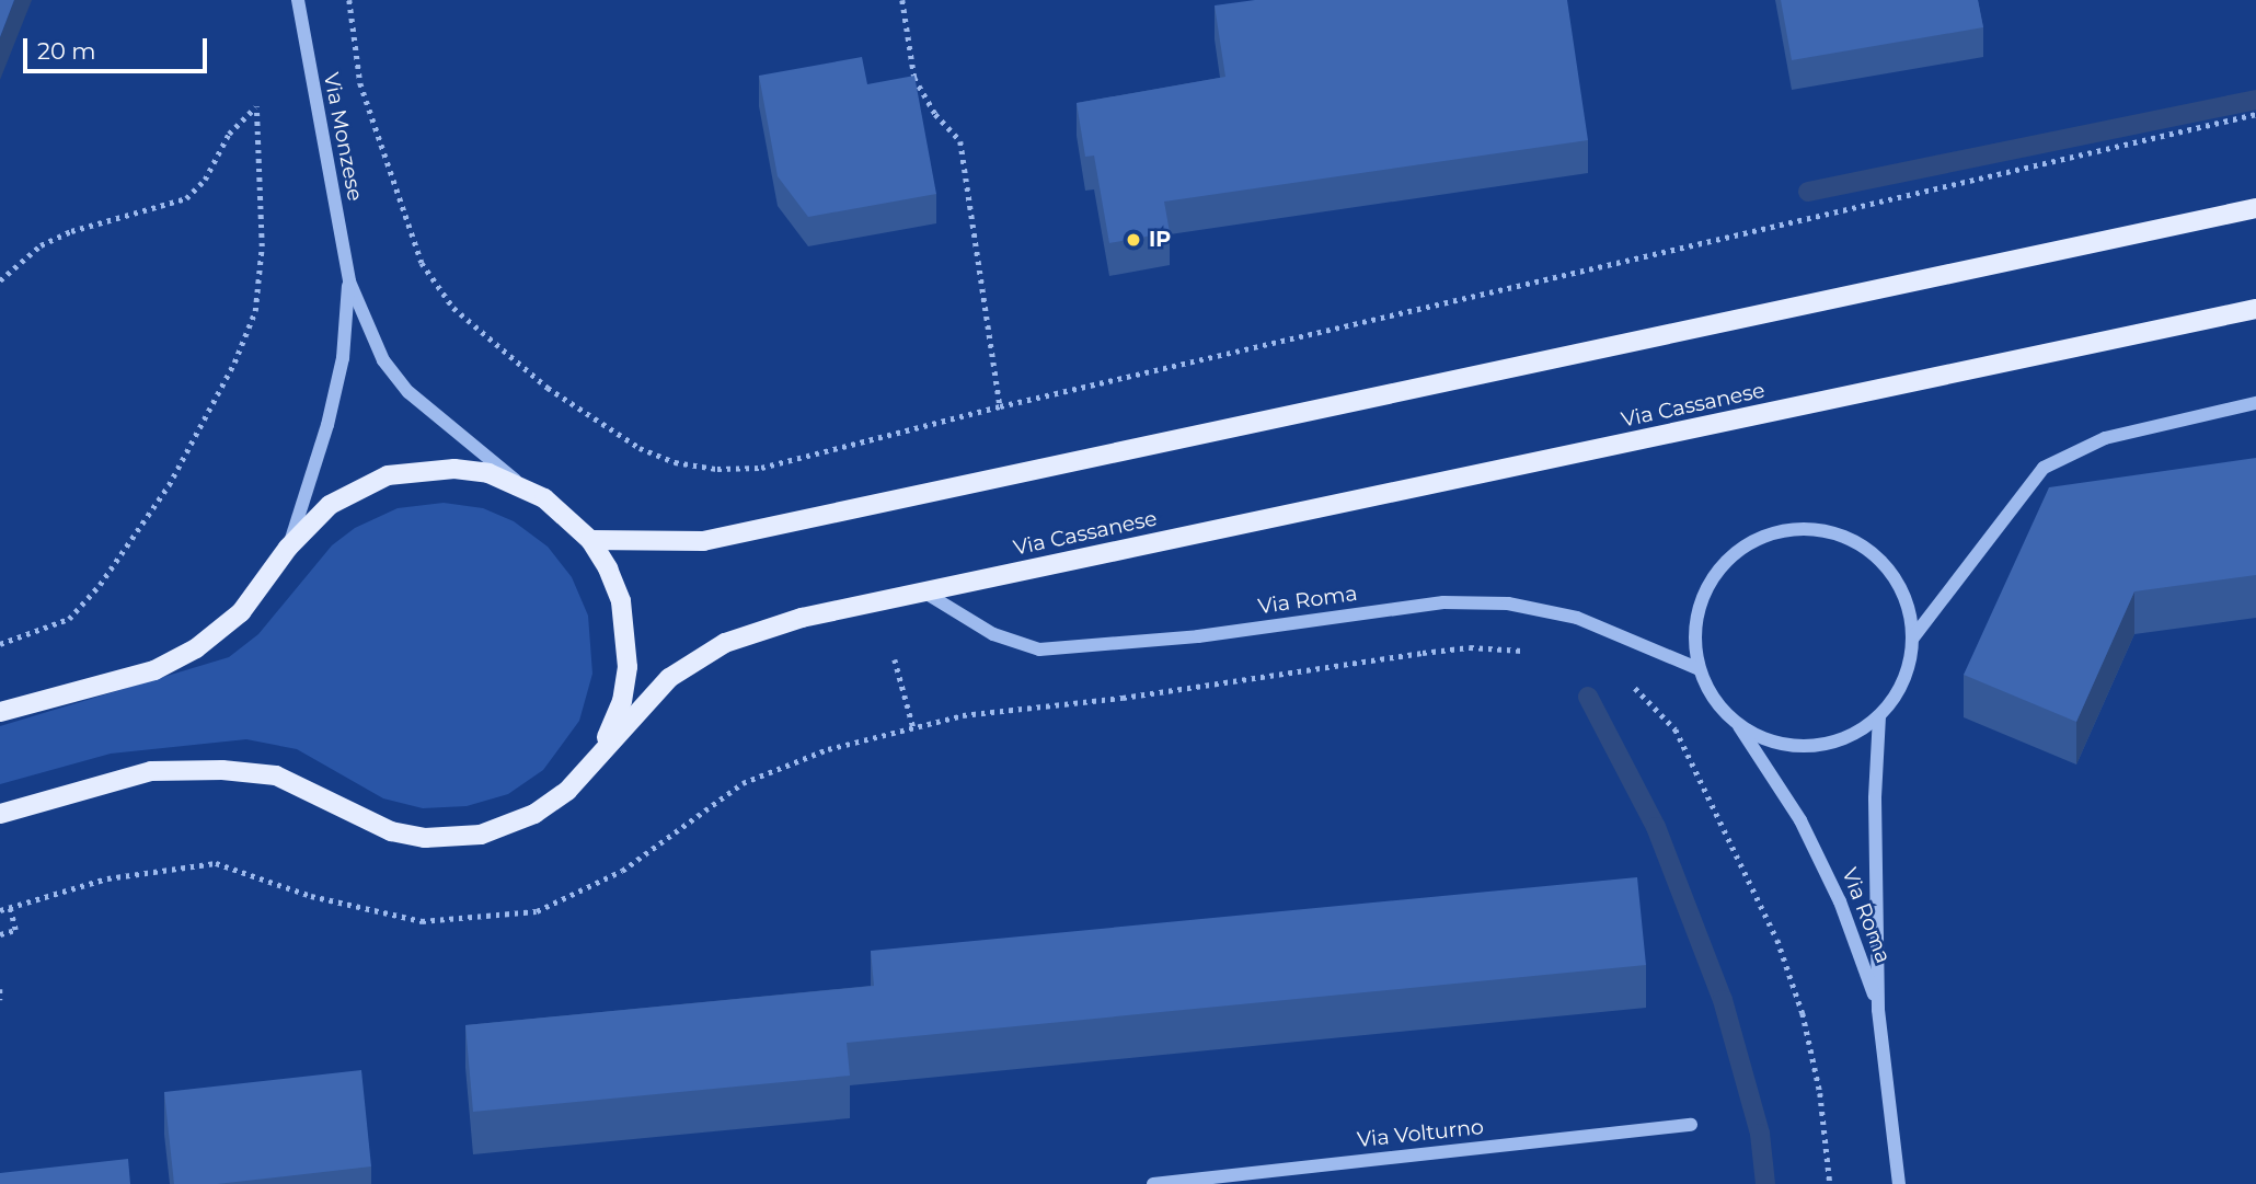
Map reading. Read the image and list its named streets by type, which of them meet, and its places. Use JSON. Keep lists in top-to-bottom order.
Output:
{
  "streets": {
    "main road": ["Via Cassanese"],
    "street": ["Via Monzese", "Via Roma", "Via Volturno"]
  },
  "crossings": [
    ["Via Cassanese", "Via Roma"]
  ],
  "places": ["IP"],
  "scale_bar": "20 m"
}
